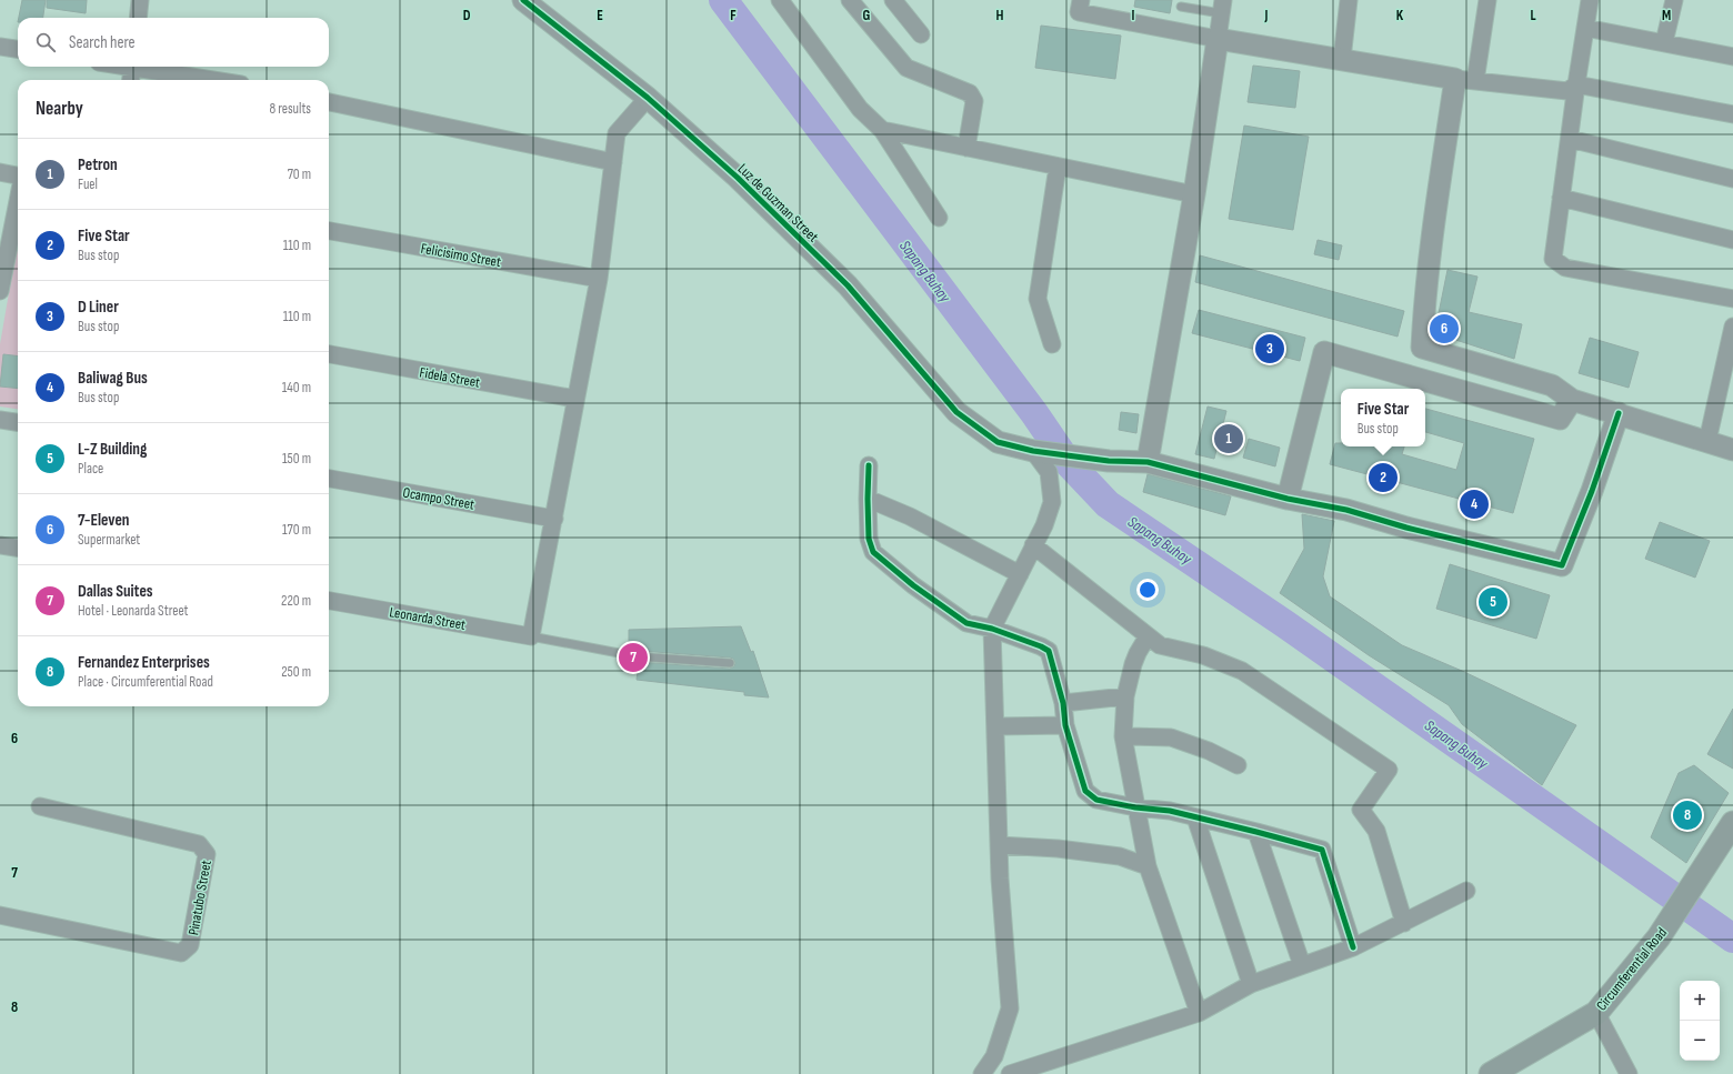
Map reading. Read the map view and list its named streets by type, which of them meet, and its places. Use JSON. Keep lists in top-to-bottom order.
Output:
{
  "streets": {
    "main road": ["Circumferential Road"],
    "street": [
      "Luz de Guzman Street",
      "Felicisimo Street",
      "Fidela Street",
      "Ocampo Street",
      "Leonarda Street",
      "Pinatubo Street"
    ]
  },
  "water": ["Sapang Buhay"],
  "page": {
    "search": "Search here",
    "heading": ["Nearby", "8 results"],
    "list": [
      {
        "mark": "1",
        "name": "Petron",
        "note": "Fuel",
        "value": "70 m"
      },
      {
        "mark": "2",
        "name": "Five Star",
        "note": "Bus stop",
        "value": "110 m"
      },
      {
        "mark": "3",
        "name": "D Liner",
        "note": "Bus stop",
        "value": "110 m"
      },
      {
        "mark": "4",
        "name": "Baliwag Bus",
        "note": "Bus stop",
        "value": "140 m"
      },
      {
        "mark": "5",
        "name": "L-Z Building",
        "note": "Place",
        "value": "150 m"
      },
      {
        "mark": "6",
        "name": "7-Eleven",
        "note": "Supermarket",
        "value": "170 m"
      },
      {
        "mark": "7",
        "name": "Dallas Suites",
        "note": "Hotel · Leonarda Street",
        "value": "220 m"
      },
      {
        "mark": "8",
        "name": "Fernandez Enterprises",
        "note": "Place · Circumferential Road",
        "value": "250 m"
      }
    ],
    "pins": [
      "6",
      "3",
      "1",
      "2",
      "4",
      "5",
      "7",
      "8"
    ],
    "popup": ["Five Star", "Bus stop"],
    "map_buttons": ["+", "−"]
  },
  "grid": {
    "columns": [
      "D",
      "E",
      "F",
      "G",
      "H",
      "I",
      "J",
      "K",
      "L",
      "M"
    ],
    "rows": ["6", "7", "8"]
  }
}
